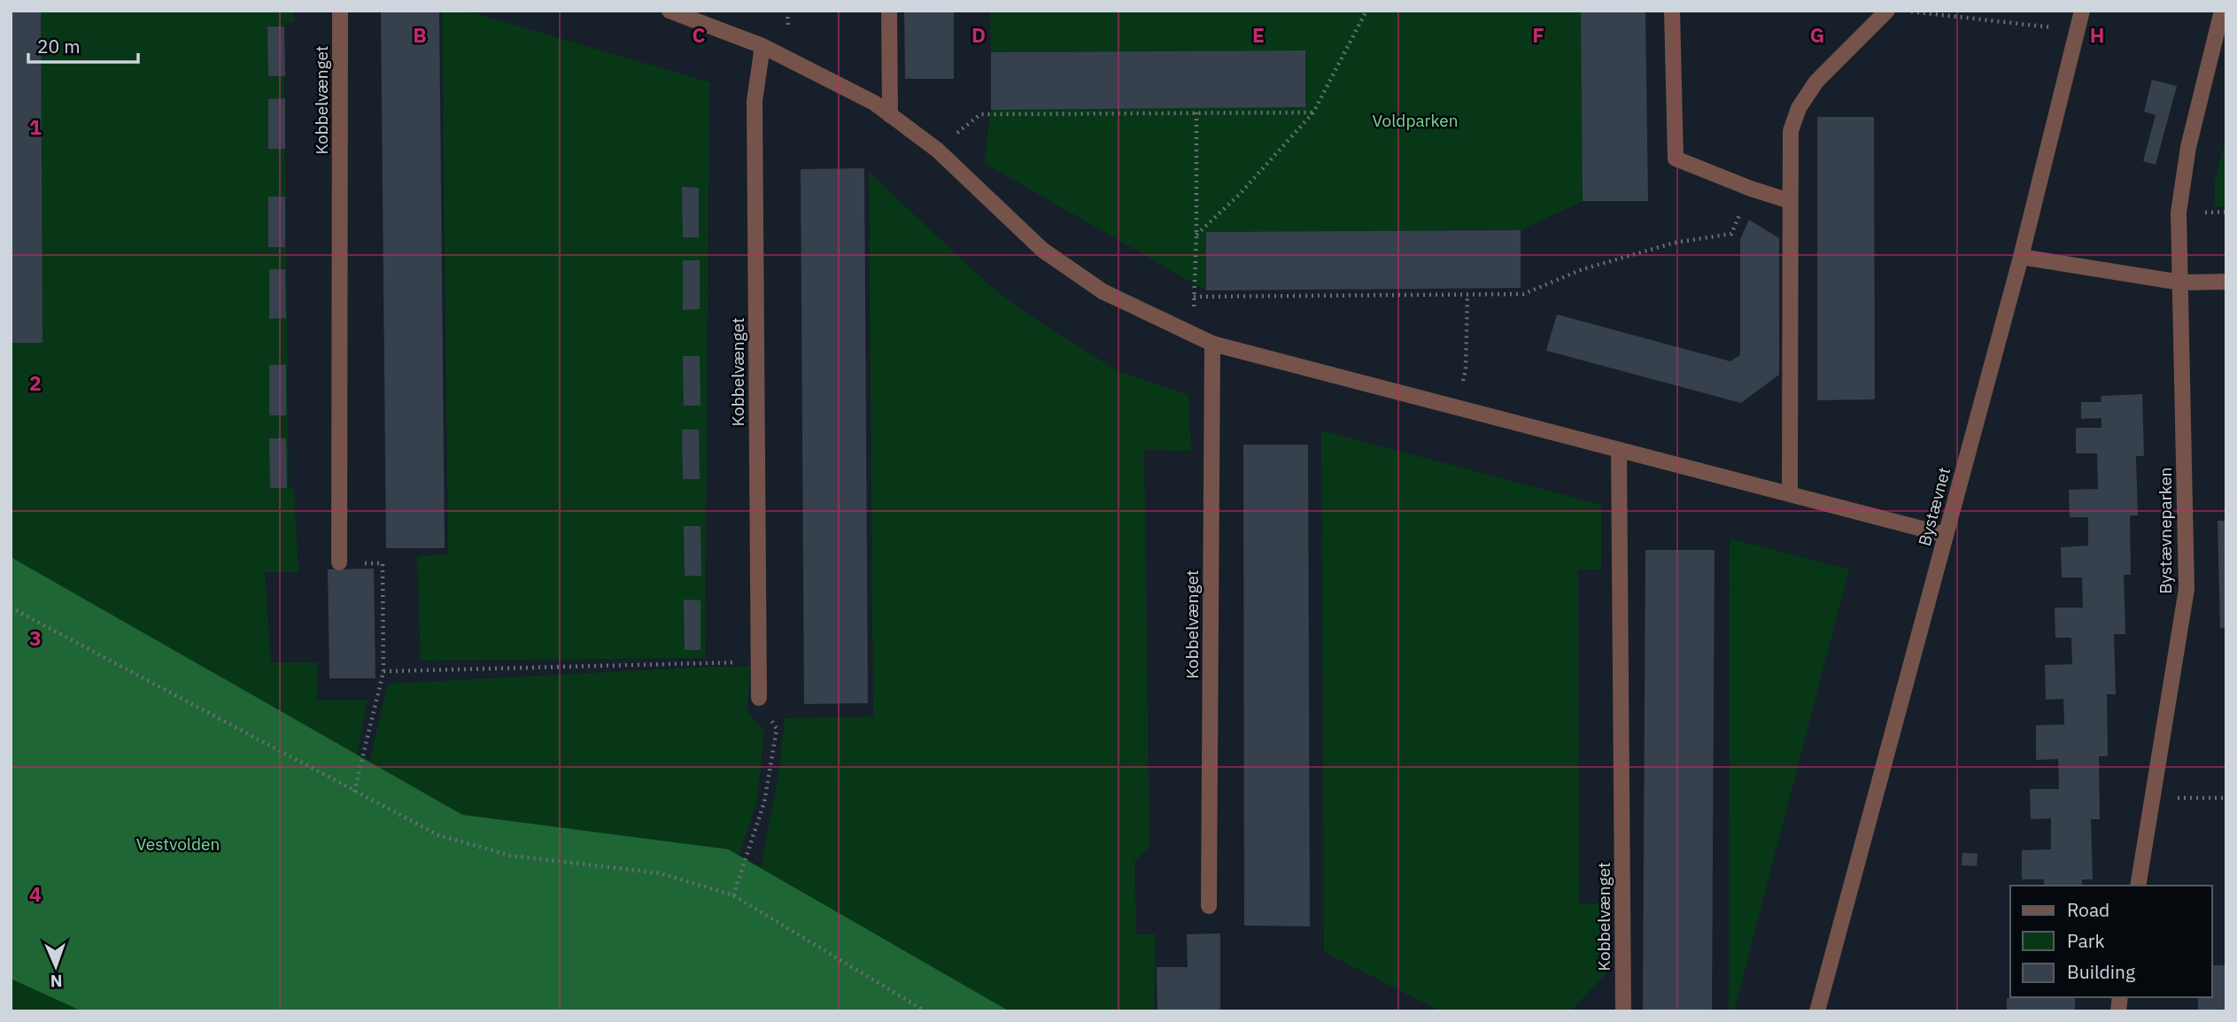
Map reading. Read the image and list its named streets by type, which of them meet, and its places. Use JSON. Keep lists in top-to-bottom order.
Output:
{
  "streets": {
    "street": ["Kobbelvænget", "Bystævnet", "Bystævneparken"]
  },
  "parks": ["Voldparken", "Vestvolden"],
  "legend": ["Road", "Park", "Building"],
  "scale_bar": "20 m",
  "north": "bottom",
  "grid": {
    "columns": [
      "B",
      "C",
      "D",
      "E",
      "F",
      "G",
      "H"
    ],
    "rows": [
      "1",
      "2",
      "3",
      "4"
    ]
  }
}
